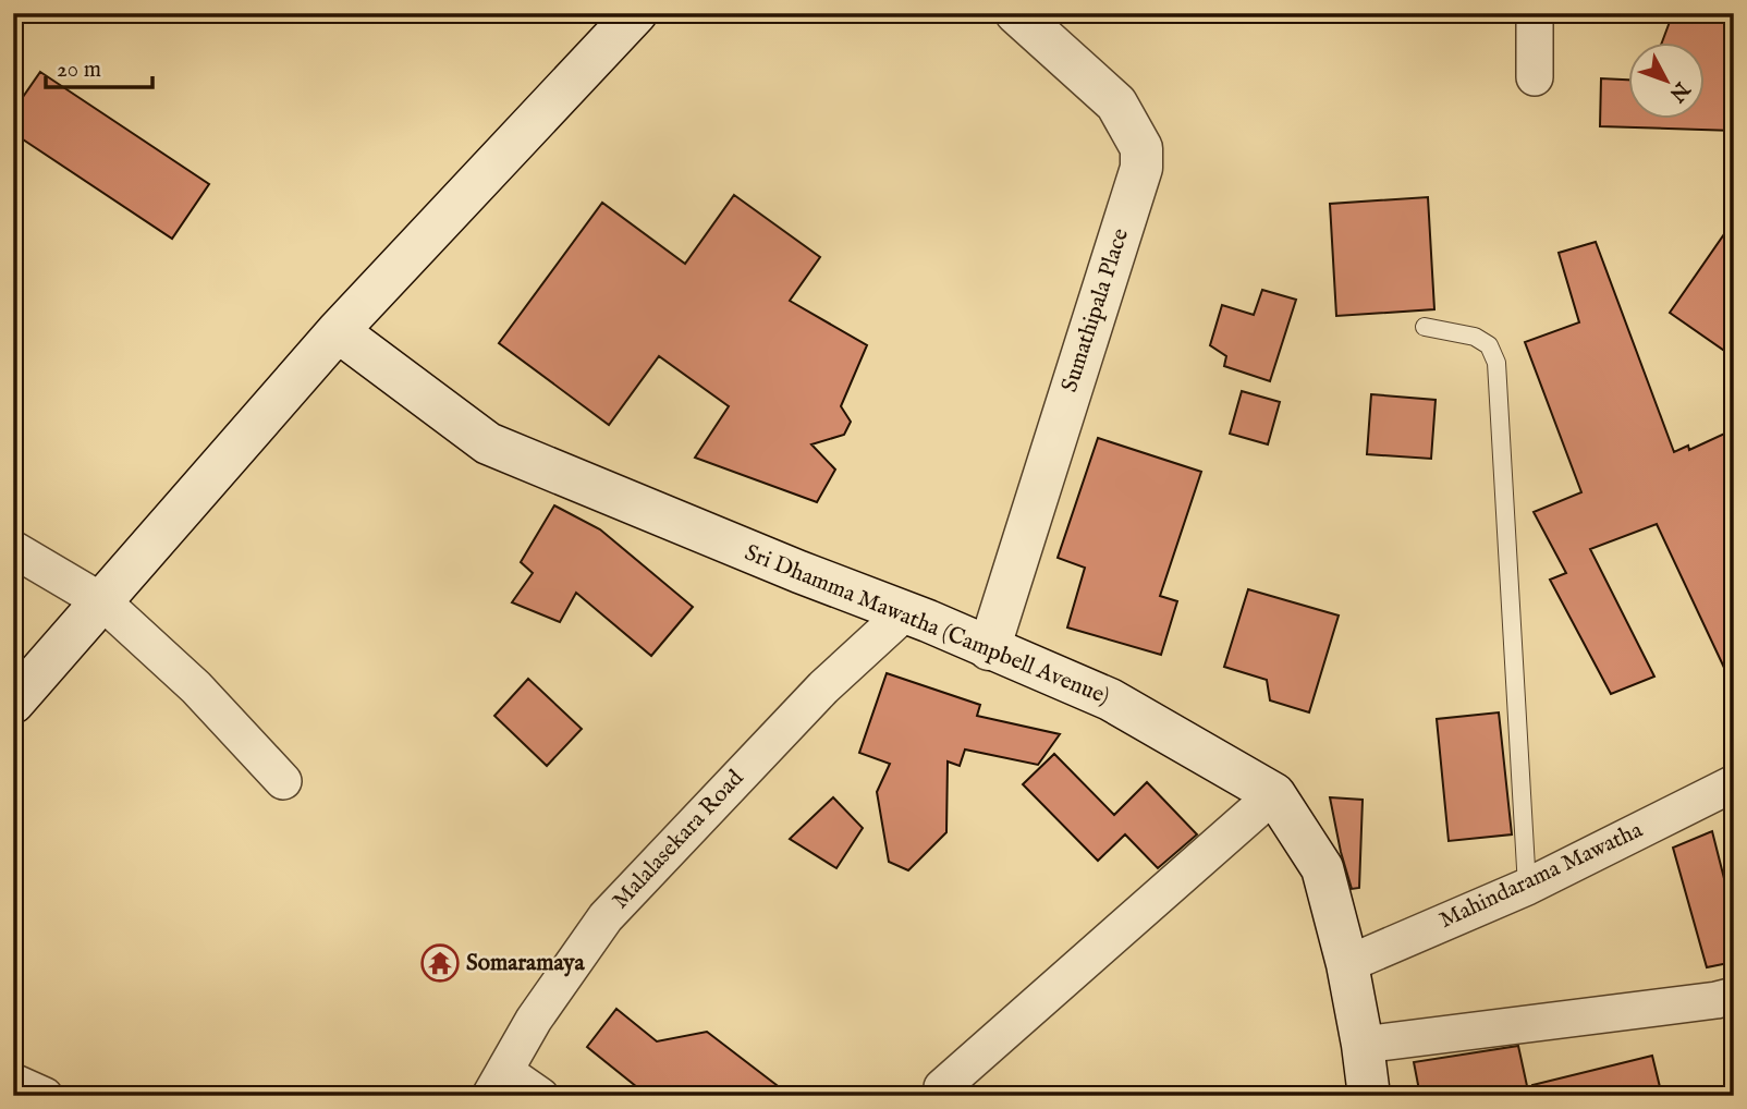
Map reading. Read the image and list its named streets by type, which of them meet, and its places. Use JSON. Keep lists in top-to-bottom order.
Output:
{
  "streets": {
    "main road": ["Sumathipala Place", "Sri Dhamma Mawatha (Campbell Avenue)"],
    "street": ["Malalasekara Road", "Mahindarama Mawatha"]
  },
  "crossings": [
    ["Sumathipala Place", "Sri Dhamma Mawatha (Campbell Avenue)"],
    ["Sri Dhamma Mawatha (Campbell Avenue)", "Malalasekara Road"],
    ["Sri Dhamma Mawatha (Campbell Avenue)", "Mahindarama Mawatha"]
  ],
  "places": {
    "temple": ["Somaramaya"]
  },
  "scale_bar": "20 m",
  "north": "bottom right"
}
